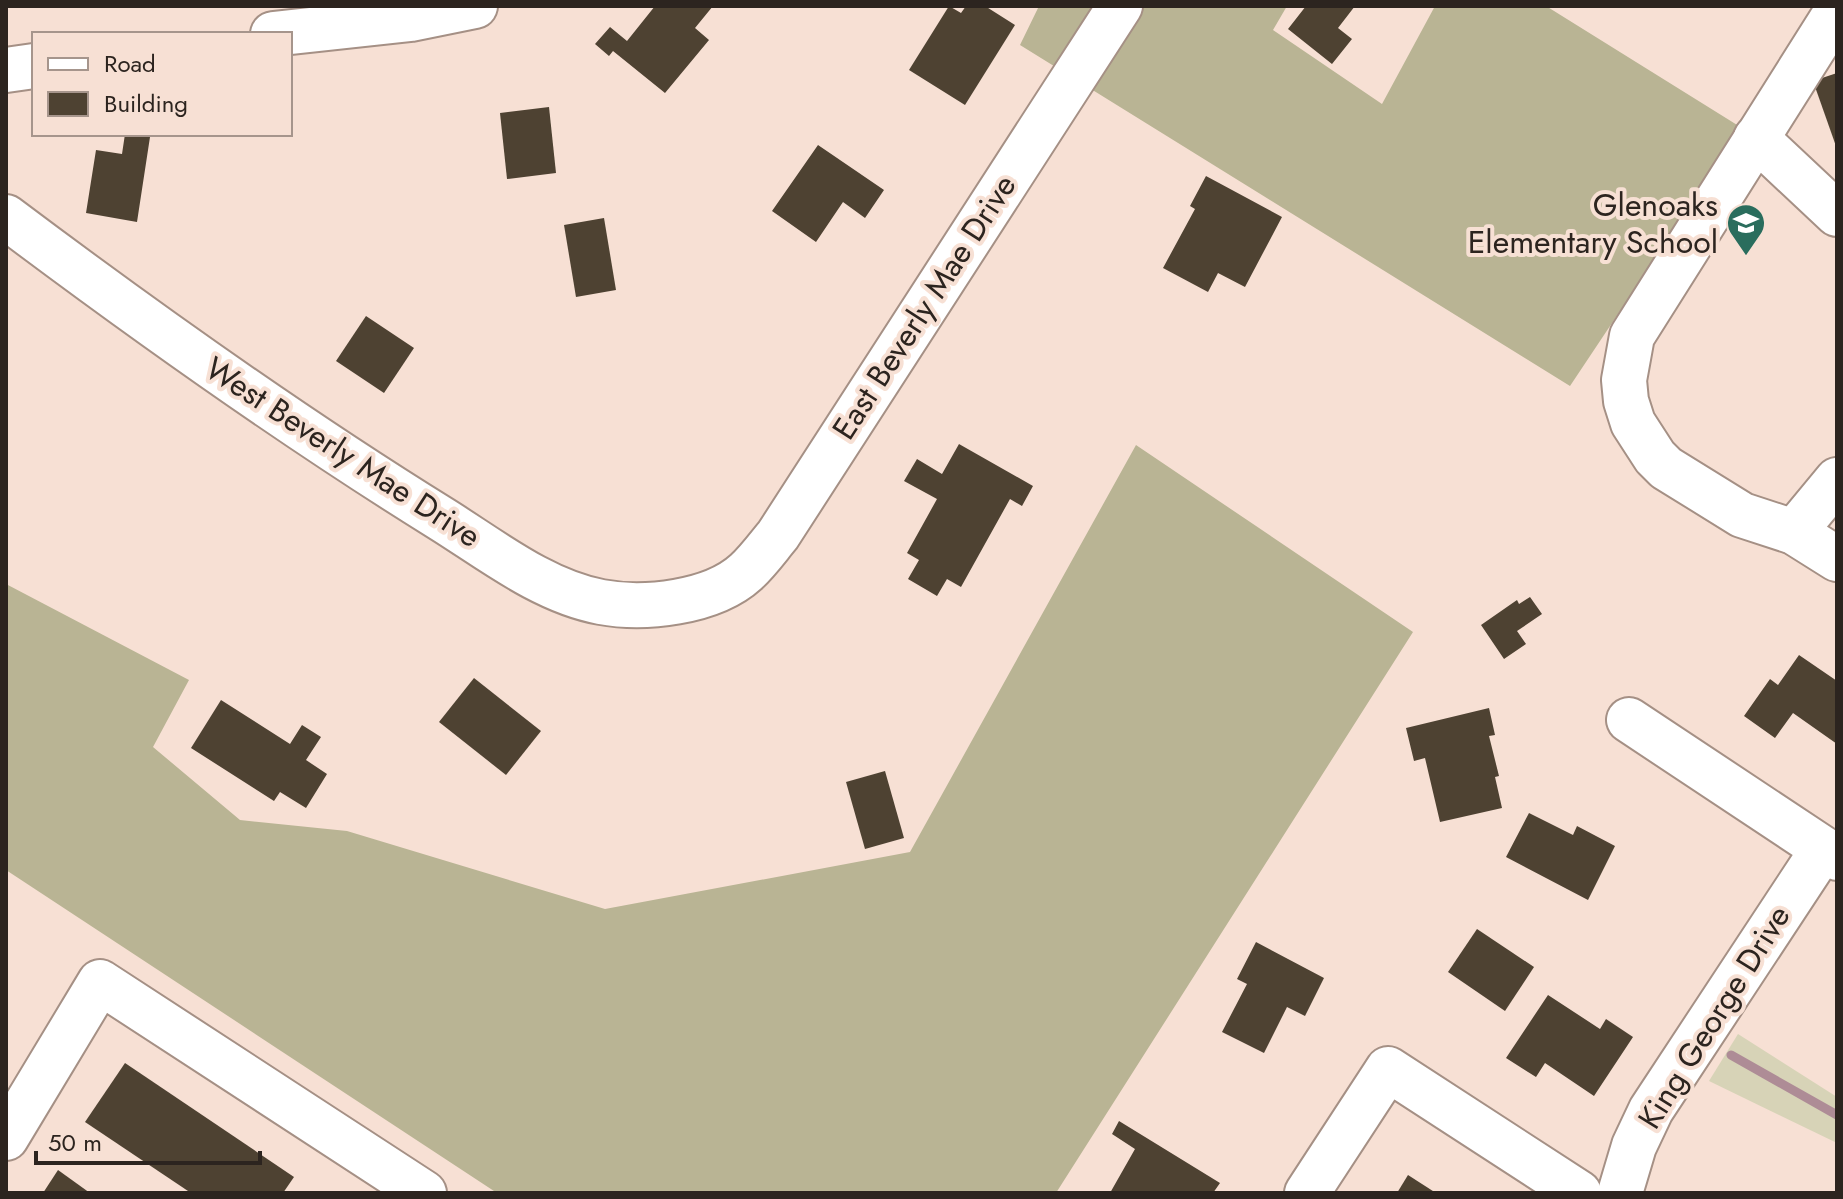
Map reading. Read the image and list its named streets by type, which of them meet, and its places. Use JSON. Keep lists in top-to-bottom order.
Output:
{
  "streets": {
    "street": ["East Beverly Mae Drive", "West Beverly Mae Drive", "King George Drive"]
  },
  "crossings": [
    ["East Beverly Mae Drive", "West Beverly Mae Drive"]
  ],
  "places": {
    "school or university": ["Glenoaks Elementary School"]
  },
  "legend": ["Road", "Building"],
  "scale_bar": "50 m"
}
